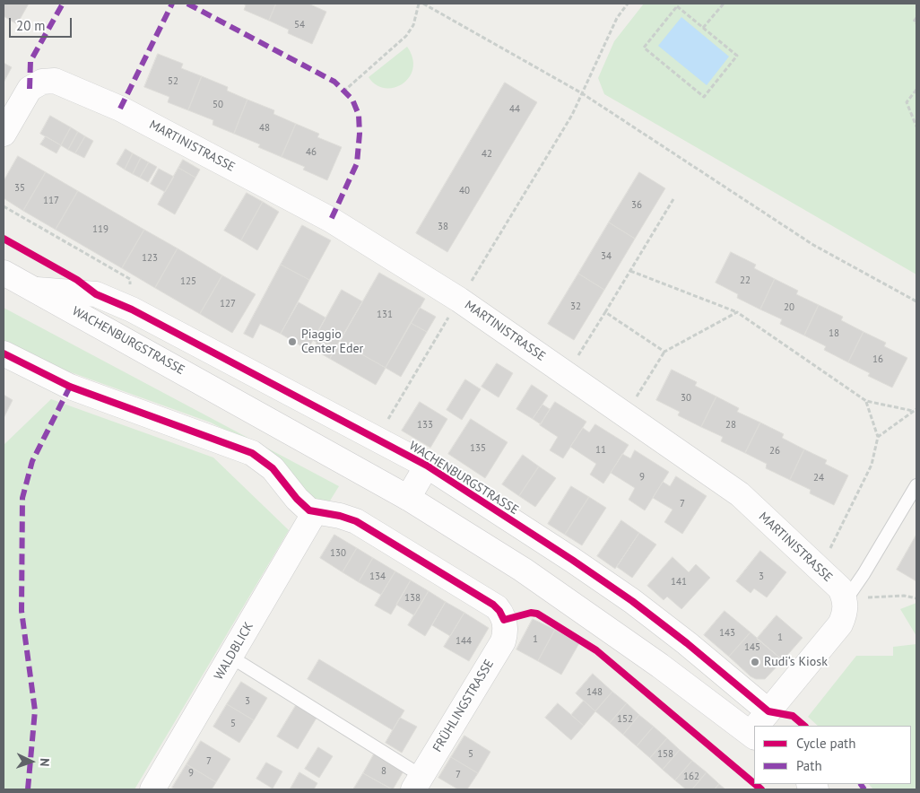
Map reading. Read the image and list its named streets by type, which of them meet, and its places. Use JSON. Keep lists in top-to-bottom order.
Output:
{
  "streets": {
    "street": [
      "MARTINISTRASSE",
      "WACHENBURGSTRASSE",
      "WALDBLICK",
      "FRÜHLINGSTRASSE"
    ]
  },
  "crossings": [
    ["WALDBLICK", "FRÜHLINGSTRASSE"]
  ],
  "places": ["Piaggio Center Eder", "Rudi‘s Kiosk"],
  "house_numbers": [
    "54",
    "52",
    "50",
    "44",
    "48",
    "46",
    "42",
    "35",
    "40",
    "117",
    "36",
    "38",
    "119",
    "34",
    "123",
    "22",
    "125",
    "127",
    "32",
    "20",
    "131",
    "18",
    "16",
    "30",
    "133",
    "28",
    "135",
    "11",
    "26",
    "9",
    "24",
    "7",
    "130",
    "134",
    "3",
    "141",
    "138",
    "143",
    "1",
    "1",
    "144",
    "145",
    "148",
    "3",
    "152",
    "5",
    "5",
    "158",
    "7",
    "8",
    "9",
    "7",
    "162"
  ],
  "legend": ["Cycle path", "Path"],
  "scale_bar": "20 m",
  "north": "right"
}
